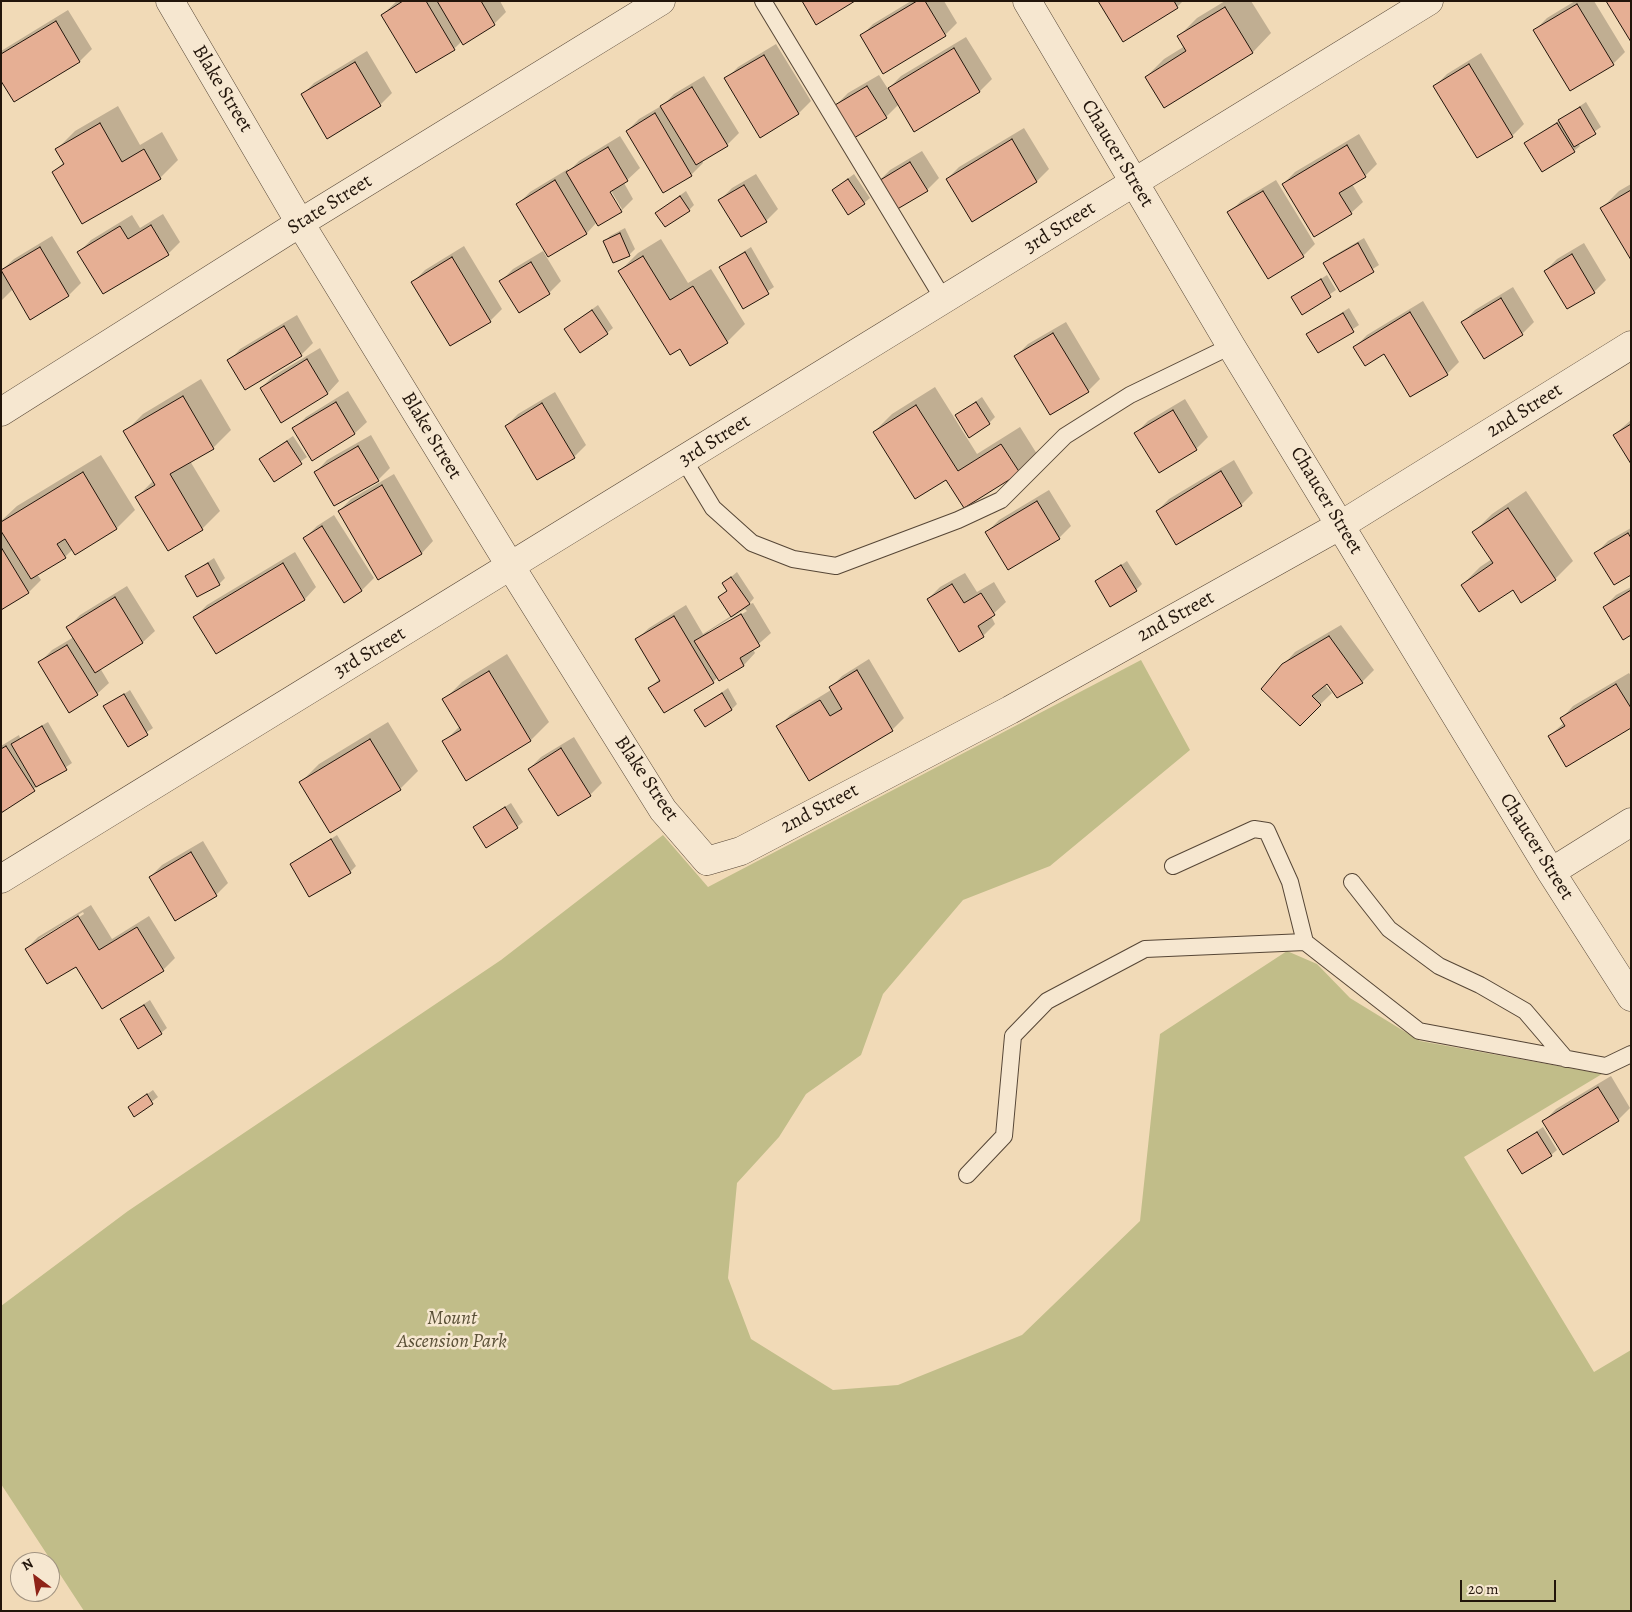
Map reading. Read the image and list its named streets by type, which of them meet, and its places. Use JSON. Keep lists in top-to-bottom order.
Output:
{
  "streets": {
    "street": [
      "Blake Street",
      "Chaucer Street",
      "State Street",
      "3rd Street",
      "2nd Street"
    ]
  },
  "crossings": [
    ["Blake Street", "State Street"],
    ["Blake Street", "3rd Street"],
    ["Blake Street", "2nd Street"],
    ["Chaucer Street", "3rd Street"],
    ["Chaucer Street", "2nd Street"]
  ],
  "parks": ["Mount Ascension Park"],
  "scale_bar": "20 m",
  "north": "top left"
}
